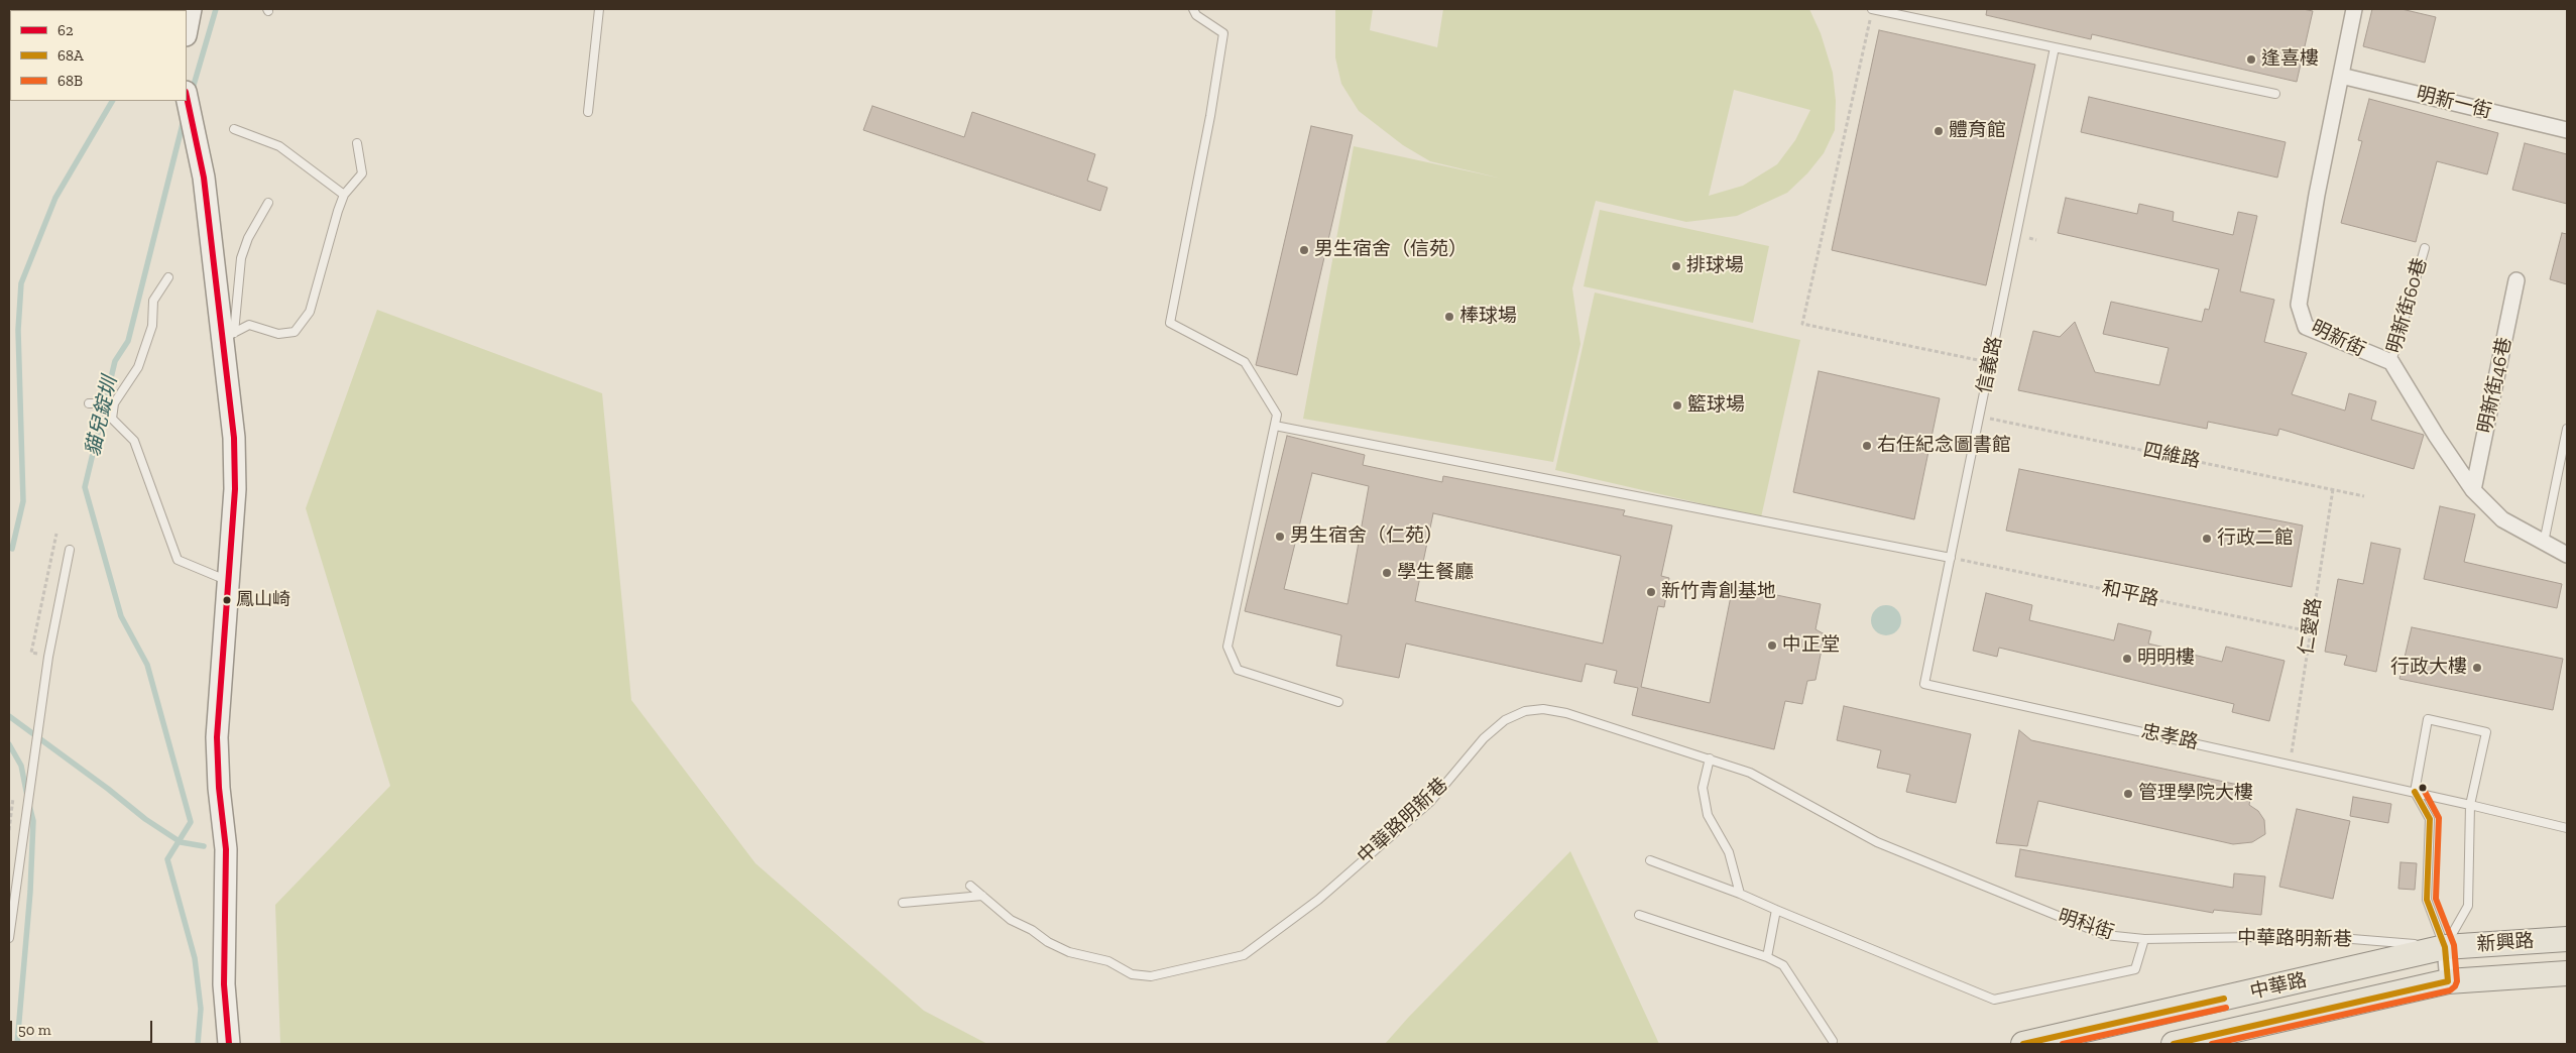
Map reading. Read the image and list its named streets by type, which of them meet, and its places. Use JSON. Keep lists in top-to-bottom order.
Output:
{
  "streets": {
    "main road": ["新興路", "中華路"],
    "street": ["明新一街", "明新街", "明新街46巷"],
    "lane": [
      "明新街60巷",
      "信義路",
      "忠孝路",
      "中華路明新巷",
      "明科街"
    ],
    "path": ["四維路", "和平路", "仁愛路"]
  },
  "crossings": [
    ["明新一街", "明新街"],
    ["明新街60巷", "明新街"],
    ["信義路", "四維路"],
    ["信義路", "和平路"],
    ["信義路", "忠孝路"],
    ["四維路", "仁愛路"],
    ["和平路", "仁愛路"],
    ["仁愛路", "忠孝路"],
    ["中華路明新巷", "明科街"],
    ["中華路明新巷", "新興路"],
    ["中華路明新巷", "中華路"],
    ["新興路", "中華路"]
  ],
  "water": ["貓兒錠圳"],
  "places": [
    "逢喜樓",
    "體育館",
    "男生宿舍（信苑）",
    "排球場",
    "棒球場",
    "籃球場",
    "右任紀念圖書館",
    "男生宿舍（仁苑）",
    "行政二館",
    "學生餐廳",
    "新竹青創基地",
    "鳳山崎",
    "中正堂",
    "明明樓",
    "行政大樓",
    "管理學院大樓"
  ],
  "lines": ["transit line 62", "transit line 68B", "transit line 68A"],
  "legend": ["62", "68A", "68B"],
  "scale_bar": "50 m"
}
